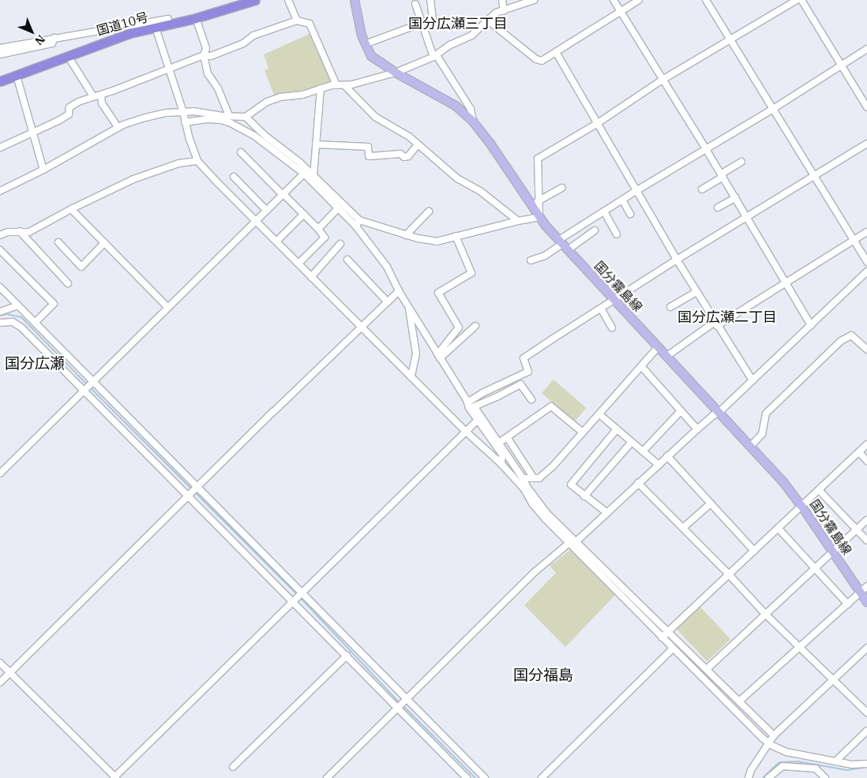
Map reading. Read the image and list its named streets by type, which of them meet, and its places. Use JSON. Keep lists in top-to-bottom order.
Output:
{
  "streets": {
    "highway": ["国道10号"],
    "main road": ["国分霧島線"]
  },
  "districts": [
    "国分広瀬三丁目",
    "国分広瀬二丁目",
    "国分広瀬",
    "国分福島"
  ],
  "north": "bottom right"
}
